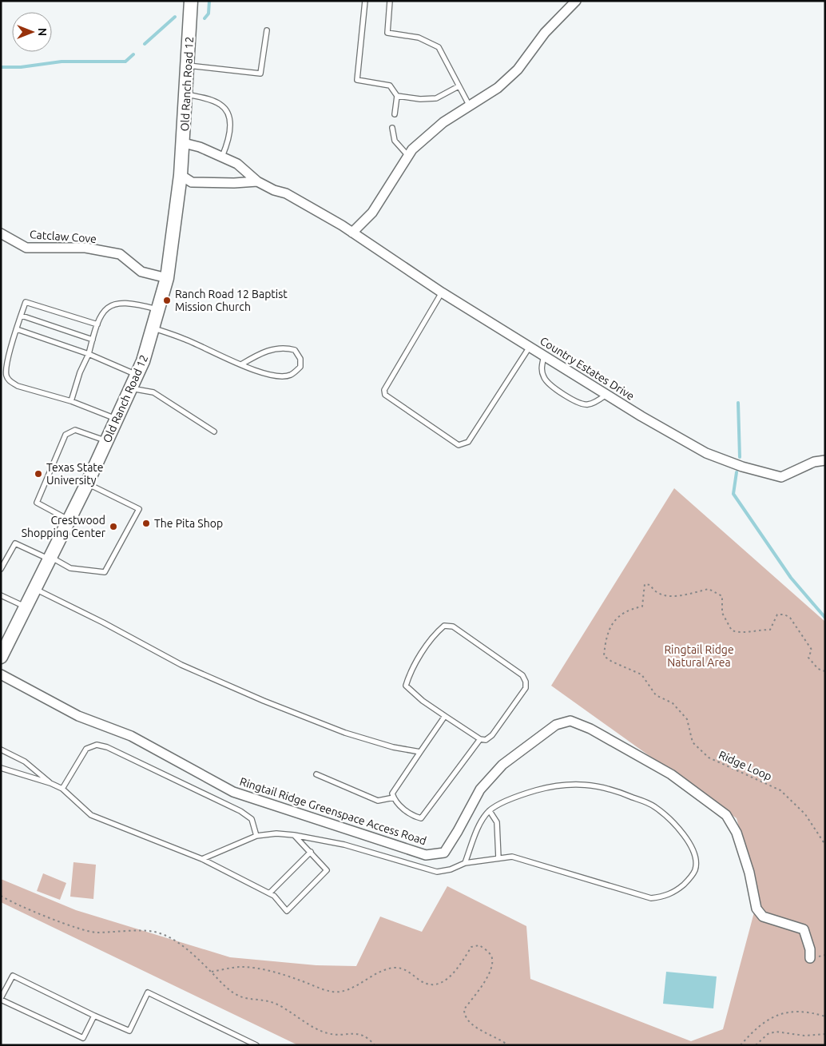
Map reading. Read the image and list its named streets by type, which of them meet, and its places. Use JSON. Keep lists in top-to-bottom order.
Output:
{
  "streets": {
    "main road": ["Old Ranch Road 12"],
    "street": ["Catclaw Cove", "Country Estates Drive", "Ringtail Ridge Greenspace Access Road"],
    "path": ["Ridge Loop"]
  },
  "crossings": [
    ["Old Ranch Road 12", "Catclaw Cove"],
    ["Old Ranch Road 12", "Country Estates Drive"]
  ],
  "parks": ["Ringtail Ridge Natural Area"],
  "places": [
    "Ranch Road 12 Baptist Mission Church",
    "Texas State University",
    "The Pita Shop",
    "Crestwood Shopping Center"
  ],
  "north": "right"
}
